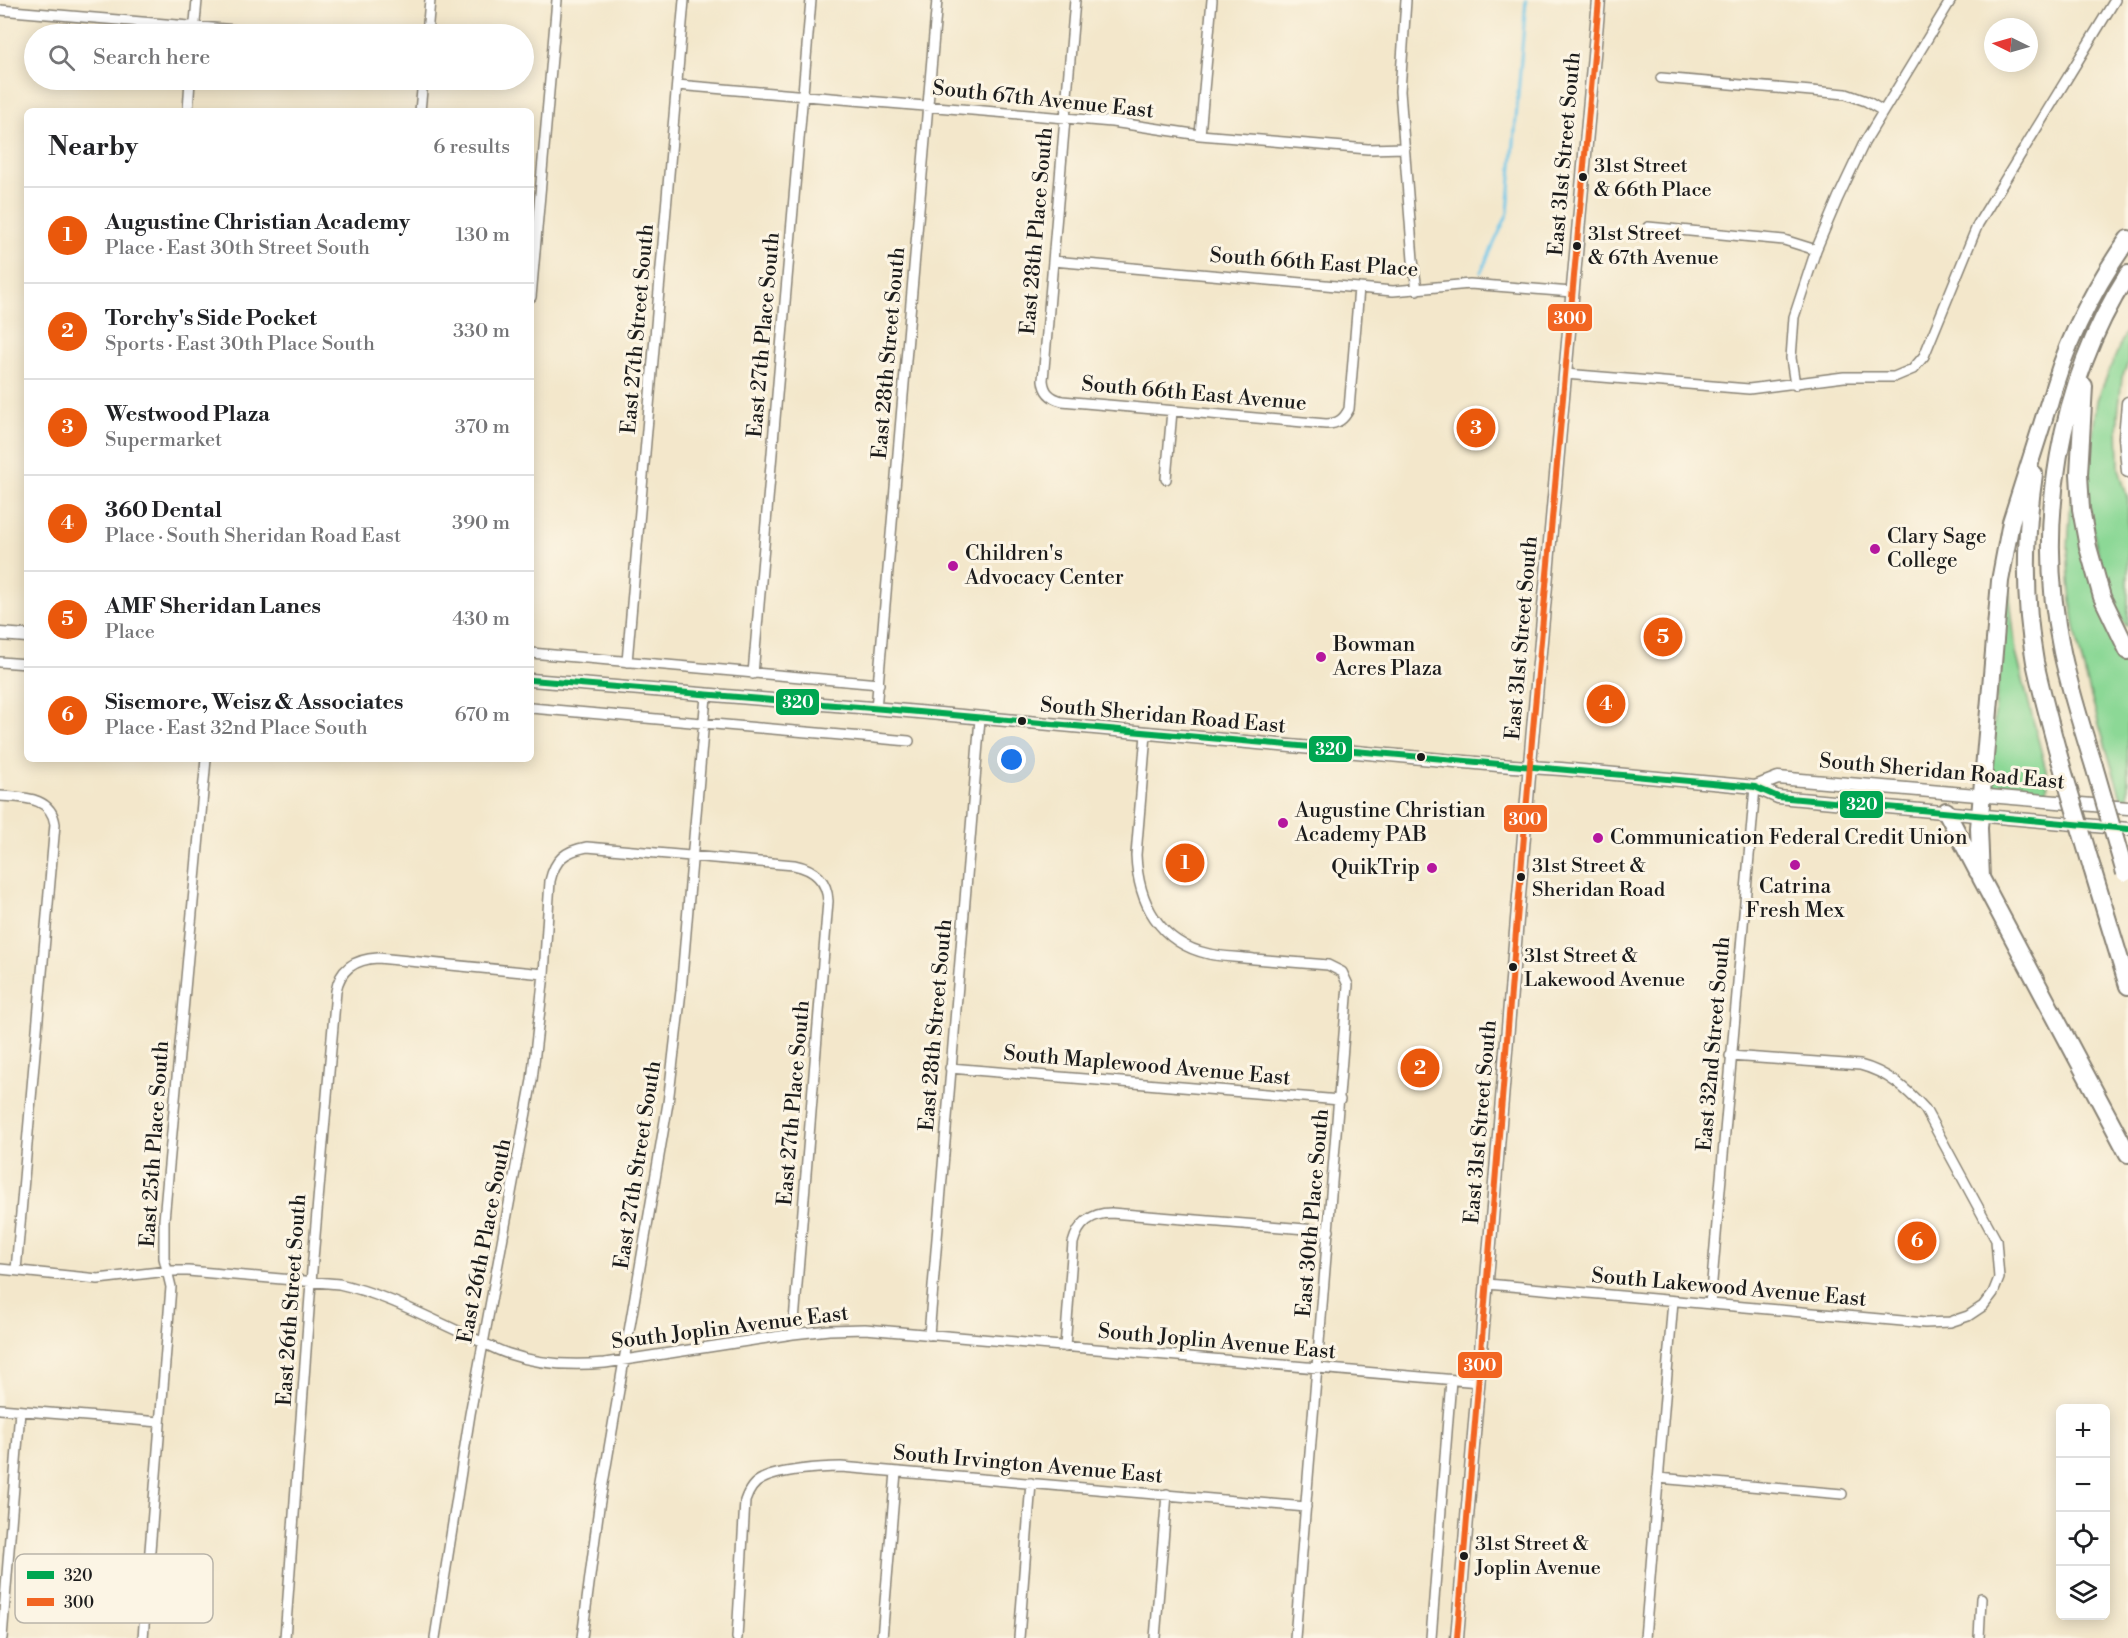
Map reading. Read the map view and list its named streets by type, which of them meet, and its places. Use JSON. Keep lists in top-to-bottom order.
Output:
{
  "streets": {
    "main road": ["East 31st Street South", "South Sheridan Road East"],
    "street": [
      "South 67th Avenue East",
      "East 28th Place South",
      "South 66th East Place",
      "East 27th Street South",
      "East 27th Place South",
      "East 28th Street South",
      "South 66th East Avenue",
      "East 32nd Street South",
      "South Maplewood Avenue East",
      "East 25th Place South",
      "East 30th Place South",
      "East 26th Place South",
      "South Lakewood Avenue East",
      "East 26th Street South",
      "South Joplin Avenue East",
      "South Irvington Avenue East"
    ]
  },
  "crossings": [
    ["South 67th Avenue East", "East 28th Place South"],
    ["South 67th Avenue East", "East 27th Street South"],
    ["South 67th Avenue East", "East 27th Place South"],
    ["South 67th Avenue East", "East 28th Street South"],
    ["East 31st Street South", "South 66th East Place"],
    ["East 31st Street South", "South Sheridan Road East"],
    ["East 31st Street South", "South Lakewood Avenue East"],
    ["East 31st Street South", "South Joplin Avenue East"],
    ["East 28th Place South", "South 66th East Place"],
    ["East 28th Place South", "South 66th East Avenue"],
    ["South 66th East Place", "South 66th East Avenue"],
    ["East 27th Street South", "East 27th Place South"],
    ["East 27th Street South", "South Sheridan Road East"],
    ["East 27th Street South", "East 26th Place South"],
    ["East 27th Street South", "South Joplin Avenue East"],
    ["East 27th Place South", "East 26th Place South"],
    ["East 27th Place South", "South Joplin Avenue East"],
    ["East 28th Street South", "South Sheridan Road East"],
    ["East 28th Street South", "South Maplewood Avenue East"],
    ["East 28th Street South", "South Joplin Avenue East"],
    ["South Sheridan Road East", "East 32nd Street South"],
    ["South Sheridan Road East", "East 30th Place South"],
    ["East 32nd Street South", "South Lakewood Avenue East"],
    ["South Maplewood Avenue East", "East 30th Place South"],
    ["East 25th Place South", "South Joplin Avenue East"],
    ["East 30th Place South", "South Joplin Avenue East"],
    ["East 30th Place South", "South Irvington Avenue East"],
    ["East 26th Place South", "East 26th Street South"],
    ["East 26th Place South", "South Joplin Avenue East"],
    ["East 26th Street South", "South Joplin Avenue East"]
  ],
  "places": [
    "31st Street & 66th Place",
    "31st Street & 67th Avenue",
    "Clary Sage College",
    "Children's Advocacy Center",
    "Bowman Acres Plaza",
    "Augustine Christian Academy PAB",
    "Communication Federal Credit Union",
    "Catrina Fresh Mex",
    "QuikTrip",
    "31st Street & Sheridan Road",
    "31st Street & Lakewood Avenue",
    "31st Street & Joplin Avenue"
  ],
  "lines": ["transit line 300", "transit line 320"],
  "legend": ["320", "300"],
  "north": "left",
  "page": {
    "search": "Search here",
    "heading": ["Nearby", "6 results"],
    "list": [
      {
        "mark": "1",
        "name": "Augustine Christian Academy",
        "note": "Place · East 30th Street South",
        "value": "130 m"
      },
      {
        "mark": "2",
        "name": "Torchy's Side Pocket",
        "note": "Sports · East 30th Place South",
        "value": "330 m"
      },
      {
        "mark": "3",
        "name": "Westwood Plaza",
        "note": "Supermarket",
        "value": "370 m"
      },
      {
        "mark": "4",
        "name": "360 Dental",
        "note": "Place · South Sheridan Road East",
        "value": "390 m"
      },
      {
        "mark": "5",
        "name": "AMF Sheridan Lanes",
        "note": "Place",
        "value": "430 m"
      },
      {
        "mark": "6",
        "name": "Sisemore, Weisz & Associates",
        "note": "Place · East 32nd Place South",
        "value": "670 m"
      }
    ],
    "pins": [
      "3",
      "5",
      "4",
      "1",
      "2",
      "6"
    ],
    "map_buttons": ["+", "−"]
  }
}
